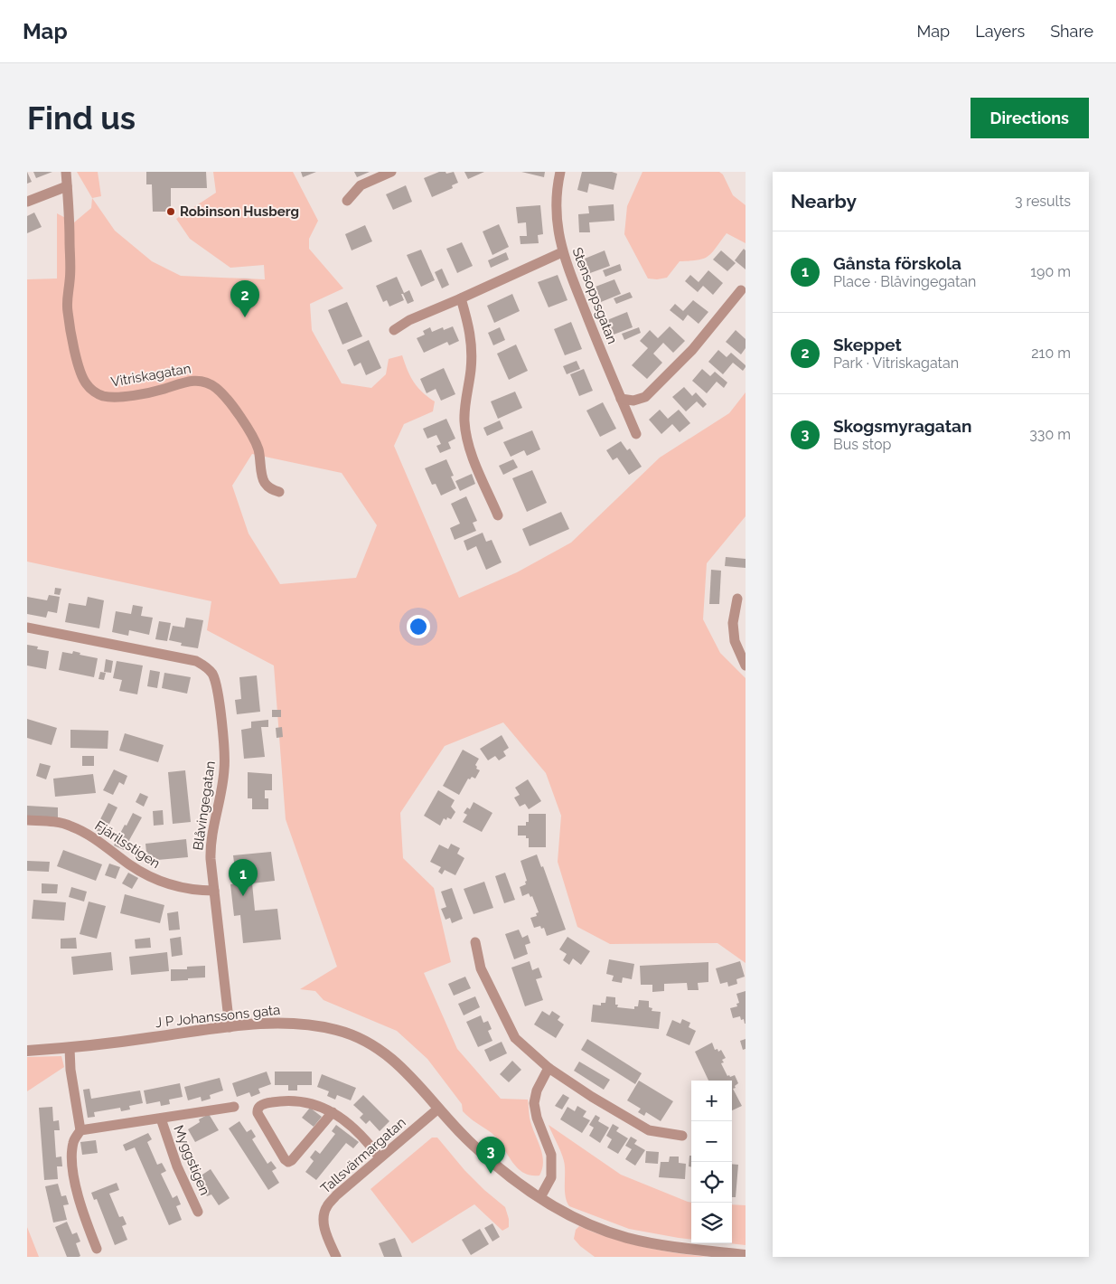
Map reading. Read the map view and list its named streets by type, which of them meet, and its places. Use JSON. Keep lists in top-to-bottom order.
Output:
{
  "streets": {
    "street": [
      "Stensoppsgatan",
      "Vitriskagatan",
      "Blåvingegatan",
      "Fjärilsstigen",
      "J P Johanssons gata",
      "Tallsvärmargatan",
      "Myggstigen"
    ]
  },
  "crossings": [
    ["Blåvingegatan", "Fjärilsstigen"],
    ["Blåvingegatan", "J P Johanssons gata"],
    ["J P Johanssons gata", "Tallsvärmargatan"]
  ],
  "places": ["Robinson Husberg"],
  "page": {
    "header": "Map",
    "nav": ["Map", "Layers", "Share"],
    "buttons": "Directions",
    "title": "Find us",
    "heading": ["Nearby", "3 results"],
    "list": [
      {
        "mark": "1",
        "name": "Gånsta förskola",
        "note": "Place · Blåvingegatan",
        "value": "190 m"
      },
      {
        "mark": "2",
        "name": "Skeppet",
        "note": "Park · Vitriskagatan",
        "value": "210 m"
      },
      {
        "mark": "3",
        "name": "Skogsmyragatan",
        "note": "Bus stop",
        "value": "330 m"
      }
    ],
    "pins": ["2", "1", "3"],
    "map_buttons": ["+", "−"]
  }
}
